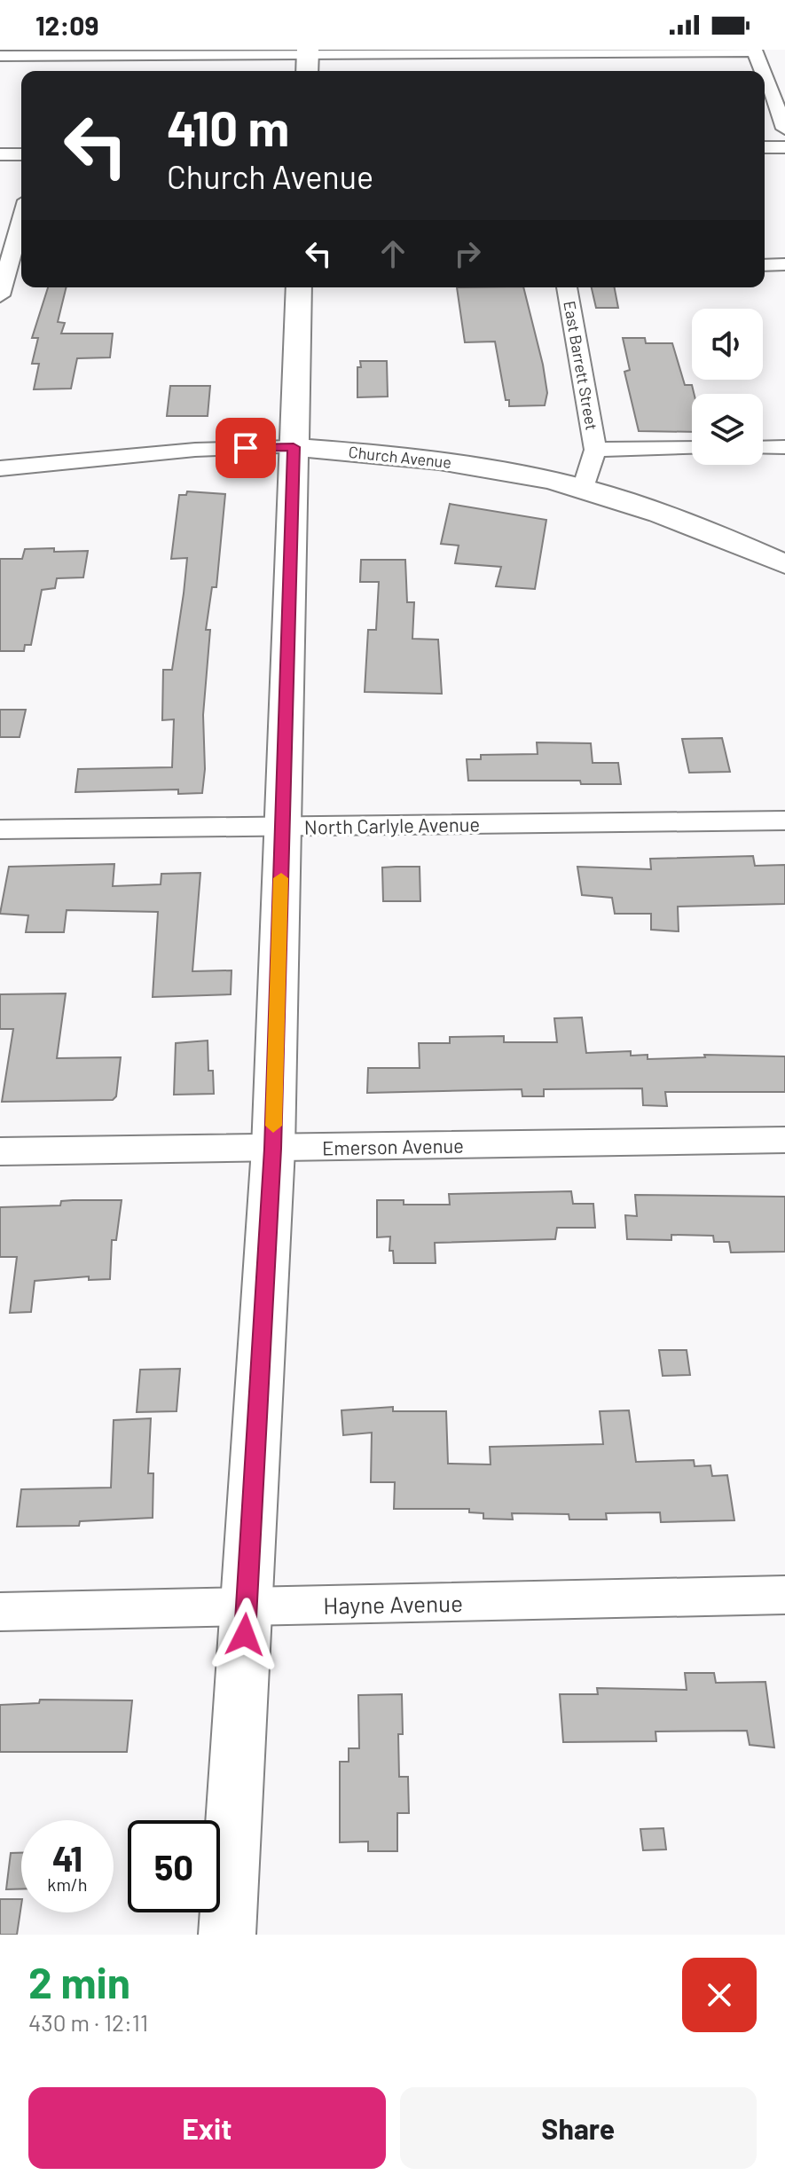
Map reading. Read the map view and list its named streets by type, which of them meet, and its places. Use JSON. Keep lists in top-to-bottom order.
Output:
{
  "streets": {
    "main road": ["Church Avenue"],
    "street": [
      "East Barrett Street",
      "North Carlyle Avenue",
      "Emerson Avenue",
      "Hayne Avenue"
    ]
  },
  "page": {
    "status": "12:09",
    "turn": ["410 m", "Church Avenue"],
    "speed": "41 km/h",
    "limit": "50",
    "heading": ["2 min", "430 m · 12:11"],
    "buttons": ["Exit", "Share"]
  }
}
